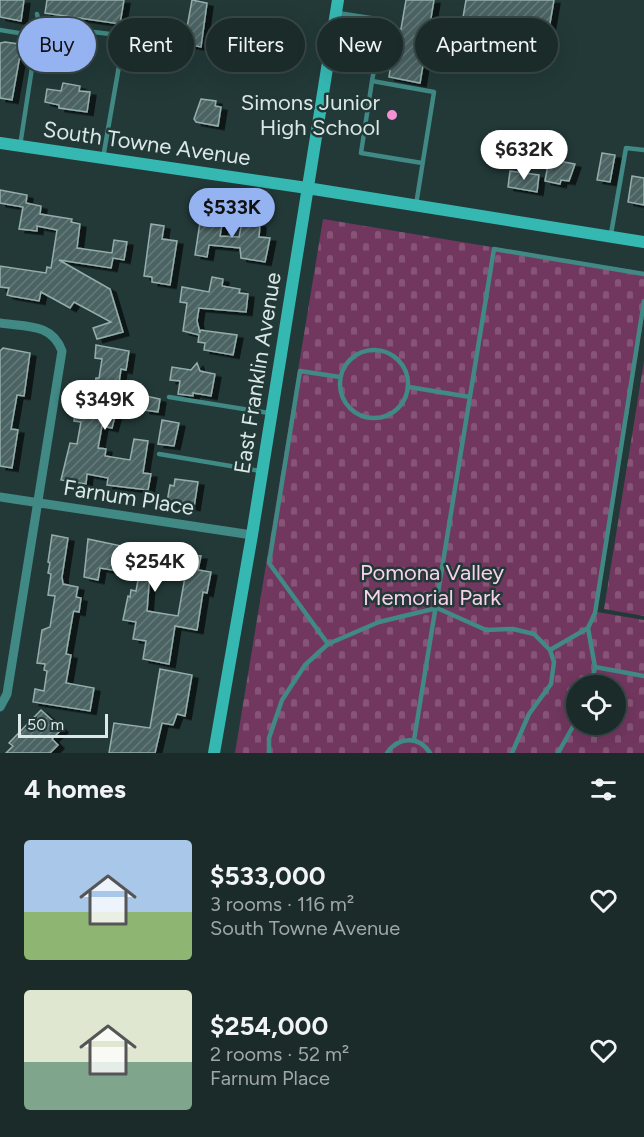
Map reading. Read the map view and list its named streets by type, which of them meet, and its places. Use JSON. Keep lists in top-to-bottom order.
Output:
{
  "streets": {
    "street": ["South Towne Avenue", "East Franklin Avenue", "Farnum Place"]
  },
  "crossings": [
    ["South Towne Avenue", "East Franklin Avenue"],
    ["East Franklin Avenue", "Farnum Place"]
  ],
  "parks": ["Pomona Valley Memorial Park"],
  "places": ["Simons Junior High School"],
  "scale_bar": "50 m",
  "page": {
    "chip": [
      "Buy",
      "Rent",
      "Filters",
      "New",
      "Apartment"
    ],
    "price": [
      "$632K",
      "$533K",
      "$349K",
      "$254K"
    ],
    "scale": "50 m",
    "heading": "4 homes",
    "list": [
      {
        "name": "$533,000",
        "note": "3 rooms · 116 m² · South Towne Avenue"
      },
      {
        "name": "$254,000",
        "note": "2 rooms · 52 m² · Farnum Place"
      }
    ]
  }
}
